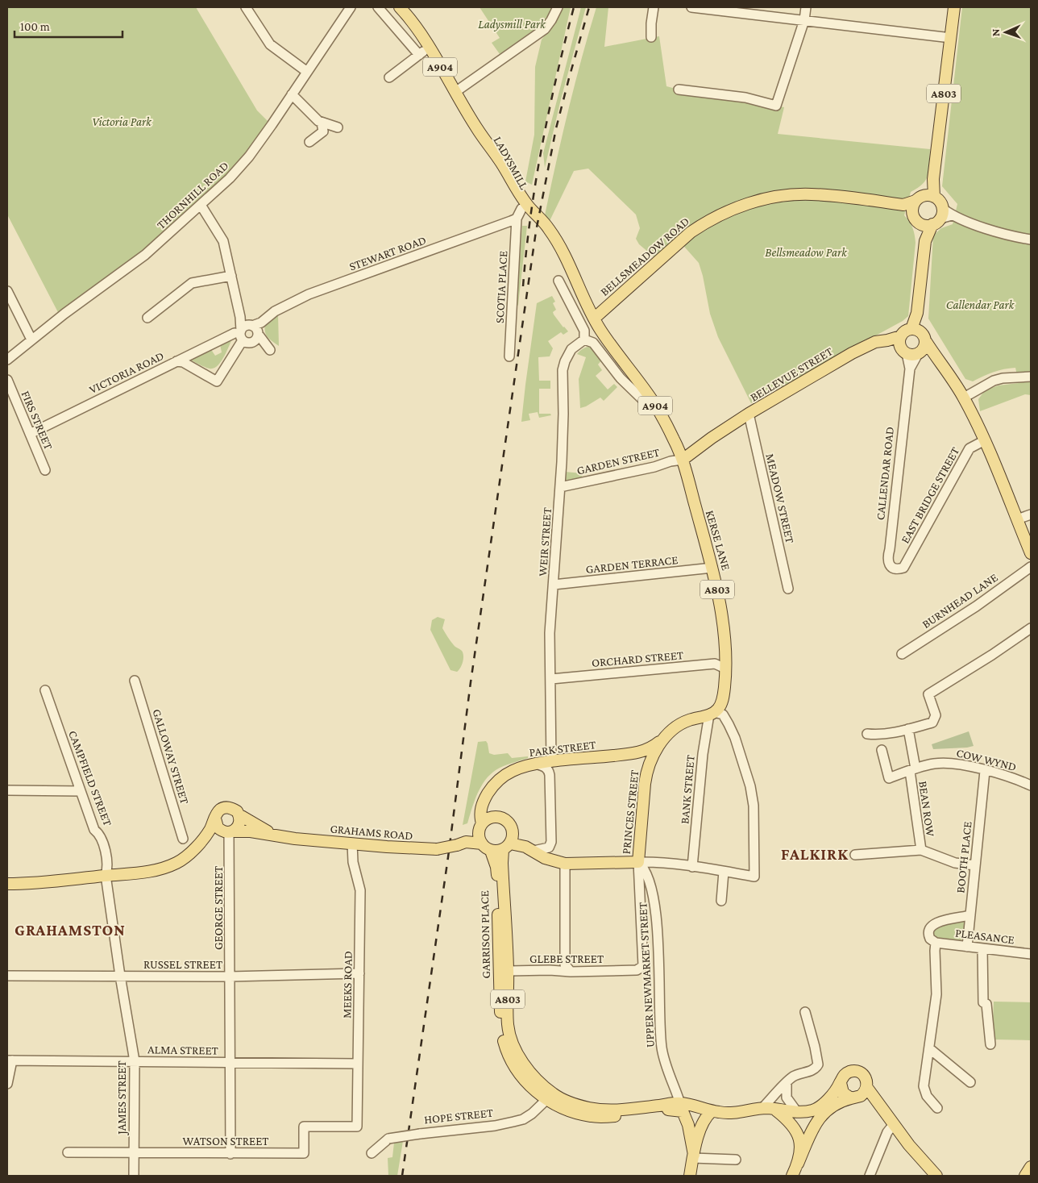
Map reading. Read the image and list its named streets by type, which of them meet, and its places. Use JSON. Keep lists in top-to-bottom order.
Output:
{
  "streets": {
    "main road": [
      "A904",
      "A803",
      "LADYSMILL",
      "BELLSMEADOW ROAD",
      "BELLEVUE STREET",
      "KERSE LANE",
      "PARK STREET",
      "PRINCES STREET",
      "GRAHAMS ROAD",
      "GARRISON PLACE"
    ],
    "street": [
      "THORNHILL ROAD",
      "STEWART ROAD",
      "SCOTIA PLACE",
      "VICTORIA ROAD",
      "FIRS STREET",
      "GARDEN STREET",
      "CALLENDAR ROAD",
      "EAST BRIDGE STREET",
      "MEADOW STREET",
      "WEIR STREET",
      "GARDEN TERRACE",
      "BURNHEAD LANE",
      "ORCHARD STREET",
      "GALLOWAY STREET",
      "COW WYND",
      "CAMPFIELD STREET",
      "BANK STREET",
      "BEAN ROW",
      "BOOTH PLACE",
      "GEORGE STREET",
      "PLEASANCE",
      "GLEBE STREET",
      "RUSSEL STREET",
      "UPPER NEWMARKET STREET",
      "MEEKS ROAD",
      "ALMA STREET",
      "JAMES STREET",
      "HOPE STREET",
      "WATSON STREET"
    ]
  },
  "crossings": [
    ["A803", "BELLSMEADOW ROAD"],
    ["A803", "PARK STREET"],
    ["A803", "GRAHAMS ROAD"],
    ["A803", "GARRISON PLACE"],
    ["A803", "UPPER NEWMARKET STREET"],
    ["LADYSMILL", "STEWART ROAD"],
    ["LADYSMILL", "SCOTIA PLACE"],
    ["LADYSMILL", "KERSE LANE"],
    ["STEWART ROAD", "SCOTIA PLACE"],
    ["STEWART ROAD", "VICTORIA ROAD"],
    ["STEWART ROAD", "KERSE LANE"],
    ["BELLSMEADOW ROAD", "KERSE LANE"],
    ["SCOTIA PLACE", "KERSE LANE"],
    ["VICTORIA ROAD", "FIRS STREET"],
    ["BELLEVUE STREET", "GARDEN STREET"],
    ["BELLEVUE STREET", "CALLENDAR ROAD"],
    ["BELLEVUE STREET", "MEADOW STREET"],
    ["BELLEVUE STREET", "KERSE LANE"],
    ["GARDEN STREET", "KERSE LANE"],
    ["GARDEN STREET", "WEIR STREET"],
    ["CALLENDAR ROAD", "EAST BRIDGE STREET"],
    ["KERSE LANE", "GARDEN TERRACE"],
    ["KERSE LANE", "ORCHARD STREET"],
    ["KERSE LANE", "BANK STREET"],
    ["KERSE LANE", "PRINCES STREET"],
    ["WEIR STREET", "GARDEN TERRACE"],
    ["WEIR STREET", "ORCHARD STREET"],
    ["WEIR STREET", "PARK STREET"],
    ["PARK STREET", "PRINCES STREET"],
    ["PARK STREET", "GRAHAMS ROAD"],
    ["PARK STREET", "GARRISON PLACE"],
    ["COW WYND", "BEAN ROW"],
    ["COW WYND", "BOOTH PLACE"],
    ["CAMPFIELD STREET", "GRAHAMS ROAD"],
    ["CAMPFIELD STREET", "JAMES STREET"],
    ["BANK STREET", "PRINCES STREET"],
    ["PRINCES STREET", "GLEBE STREET"],
    ["PRINCES STREET", "UPPER NEWMARKET STREET"],
    ["GRAHAMS ROAD", "GEORGE STREET"],
    ["GRAHAMS ROAD", "GARRISON PLACE"],
    ["GRAHAMS ROAD", "MEEKS ROAD"],
    ["GRAHAMS ROAD", "JAMES STREET"],
    ["BOOTH PLACE", "PLEASANCE"],
    ["GEORGE STREET", "RUSSEL STREET"],
    ["GEORGE STREET", "ALMA STREET"],
    ["GEORGE STREET", "WATSON STREET"],
    ["GARRISON PLACE", "GLEBE STREET"],
    ["GARRISON PLACE", "UPPER NEWMARKET STREET"],
    ["GARRISON PLACE", "HOPE STREET"],
    ["GLEBE STREET", "UPPER NEWMARKET STREET"],
    ["RUSSEL STREET", "MEEKS ROAD"],
    ["RUSSEL STREET", "JAMES STREET"],
    ["MEEKS ROAD", "ALMA STREET"],
    ["MEEKS ROAD", "WATSON STREET"],
    ["ALMA STREET", "JAMES STREET"],
    ["JAMES STREET", "WATSON STREET"]
  ],
  "districts": ["FALKIRK", "GRAHAMSTON"],
  "parks": [
    "Ladysmill Park",
    "Victoria Park",
    "Bellsmeadow Park",
    "Callendar Park"
  ],
  "scale_bar": "100 m",
  "north": "left"
}
